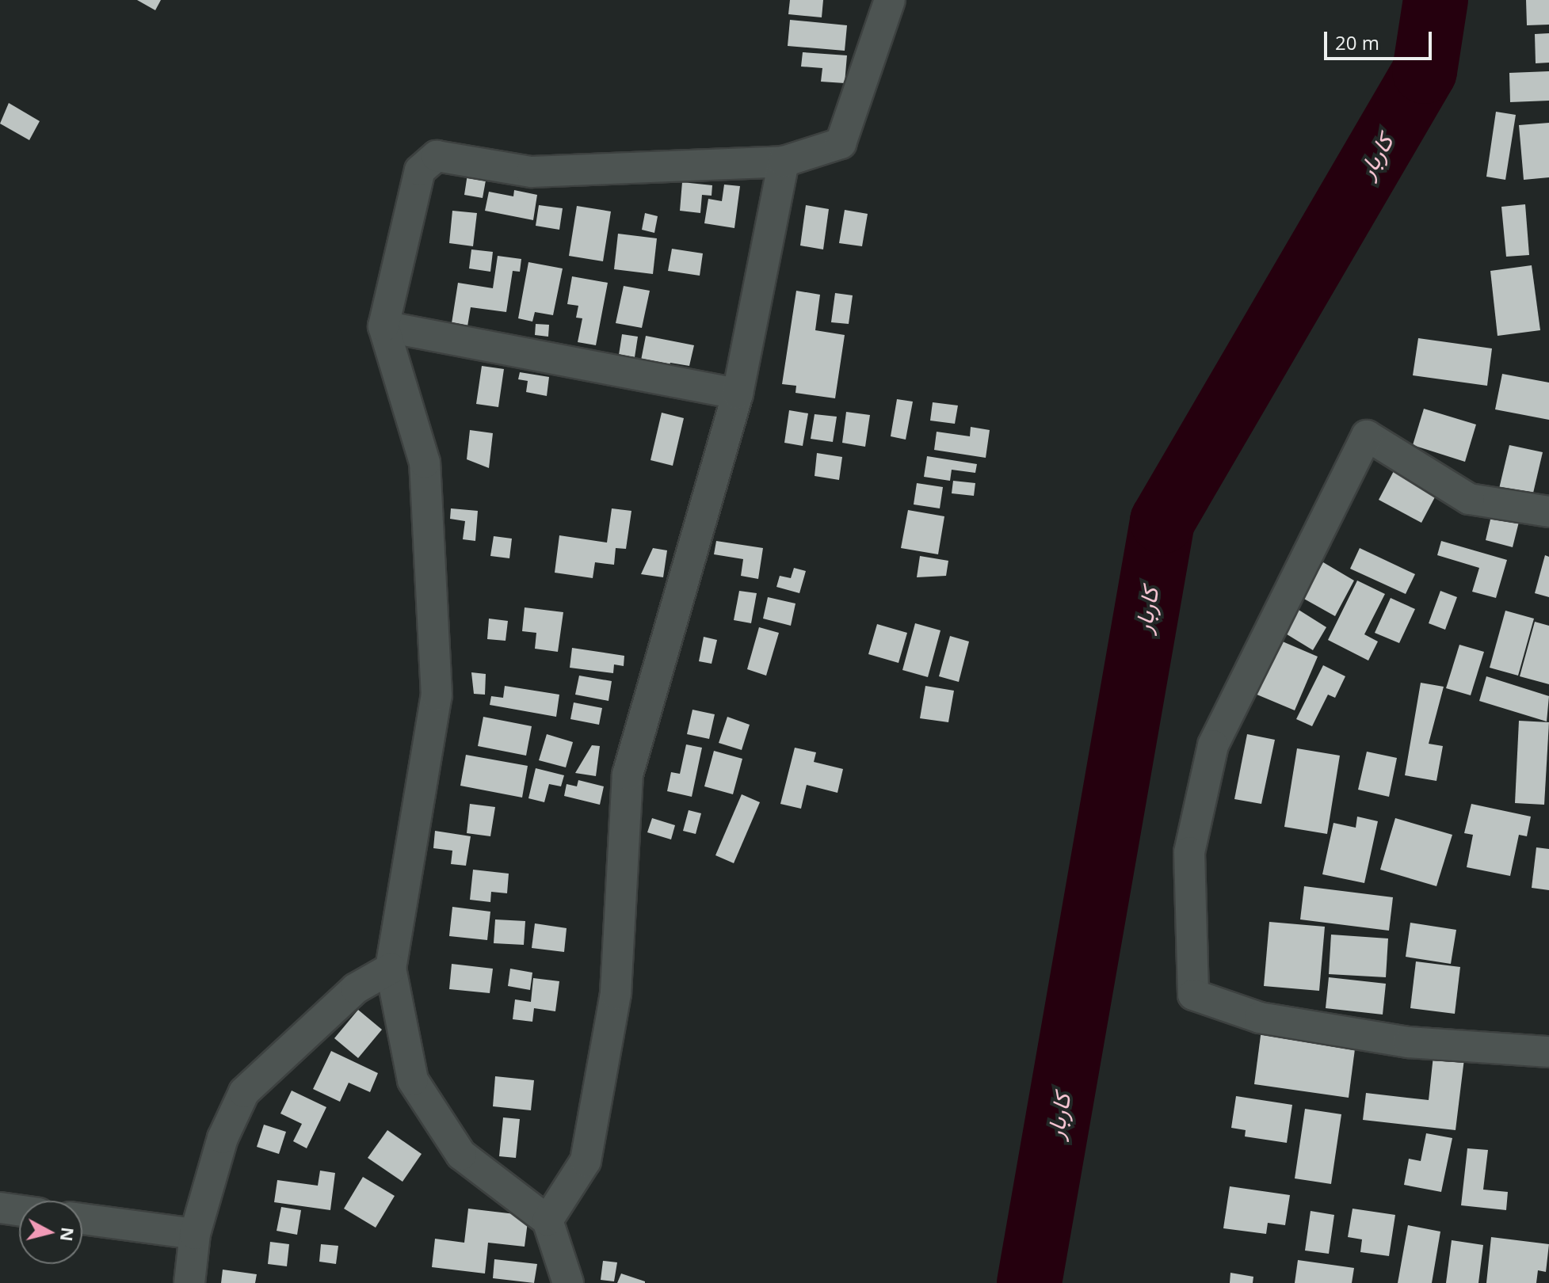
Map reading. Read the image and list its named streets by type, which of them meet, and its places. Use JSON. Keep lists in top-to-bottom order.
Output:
{
  "water": ["کاربار"],
  "scale_bar": "20 m",
  "north": "right"
}
